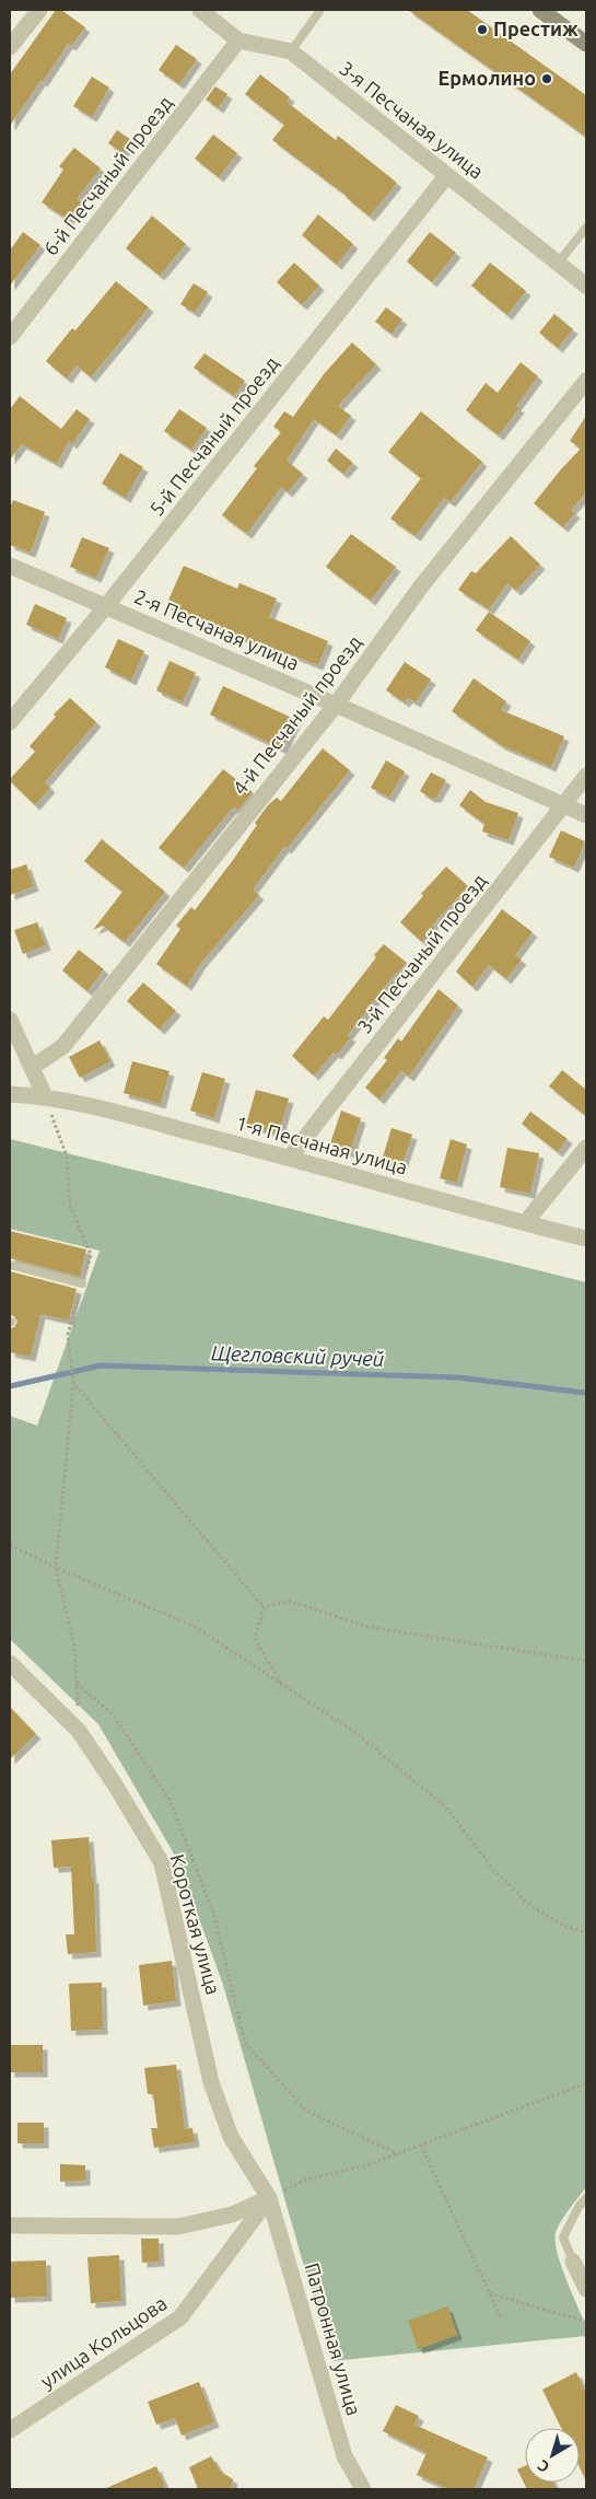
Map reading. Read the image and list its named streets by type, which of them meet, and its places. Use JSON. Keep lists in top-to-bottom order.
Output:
{
  "streets": {
    "street": [
      "3-я Песчаная улица",
      "6-й Песчаный проезд",
      "5-й Песчаный проезд",
      "2-я Песчаная улица",
      "4-й Песчаный проезд",
      "3-й Песчаный проезд",
      "1-я Песчаная улица",
      "Короткая улица",
      "Патронная улица",
      "улица Кольцова"
    ]
  },
  "crossings": [
    ["3-я Песчаная улица", "6-й Песчаный проезд"],
    ["3-я Песчаная улица", "5-й Песчаный проезд"],
    ["5-й Песчаный проезд", "2-я Песчаная улица"],
    ["2-я Песчаная улица", "4-й Песчаный проезд"],
    ["2-я Песчаная улица", "3-й Песчаный проезд"],
    ["3-й Песчаный проезд", "1-я Песчаная улица"],
    ["Короткая улица", "Патронная улица"],
    ["Короткая улица", "улица Кольцова"],
    ["Патронная улица", "улица Кольцова"]
  ],
  "water": ["Щегловский ручей"],
  "places": ["Престиж", "Ермолино"],
  "north": "bottom left"
}
